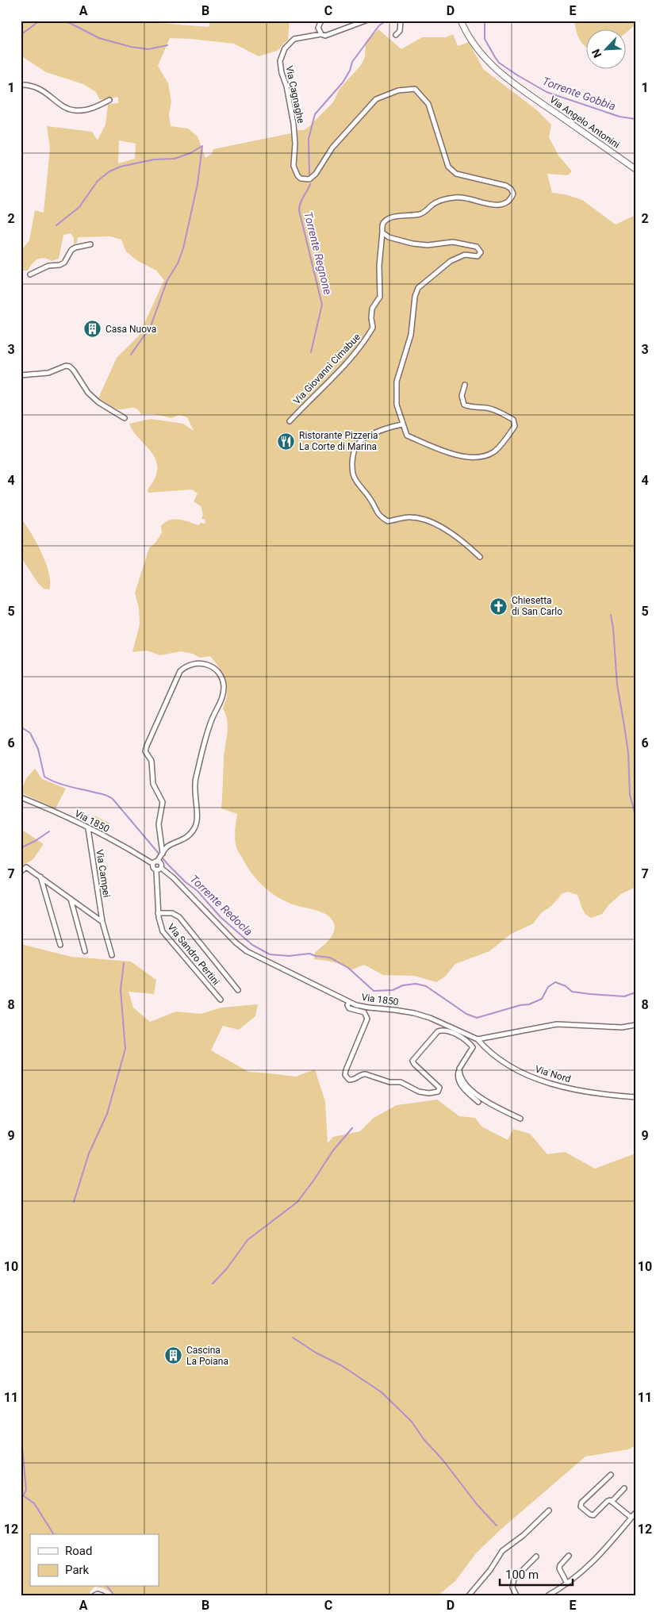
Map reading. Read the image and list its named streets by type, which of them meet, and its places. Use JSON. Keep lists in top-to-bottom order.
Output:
{
  "streets": {
    "main road": ["Via Angelo Antonini"],
    "street": [
      "Via Cagnaghe",
      "Via Giovanni Cimabue",
      "Via 1850",
      "Via Campei",
      "Via Sandro Pertini",
      "Via Nord"
    ]
  },
  "crossings": [
    ["Via Cagnaghe", "Via Giovanni Cimabue"],
    ["Via 1850", "Via Campei"],
    ["Via 1850", "Via Nord"]
  ],
  "water": ["Torrente Gobbia", "Torrente Regnone", "Torrente Redocla"],
  "places": {
    "building": ["Casa Nuova", "Cascina La Poiana"],
    "restaurant": ["Ristorante Pizzeria La Corte di Marina"],
    "church": ["Chiesetta di San Carlo"]
  },
  "legend": ["Road", "Park"],
  "scale_bar": "100 m",
  "north": "bottom left",
  "grid": {
    "columns": [
      "A",
      "B",
      "C",
      "D",
      "E"
    ],
    "rows": [
      "1",
      "2",
      "3",
      "4",
      "5",
      "6",
      "7",
      "8",
      "9",
      "10",
      "11",
      "12"
    ]
  }
}
